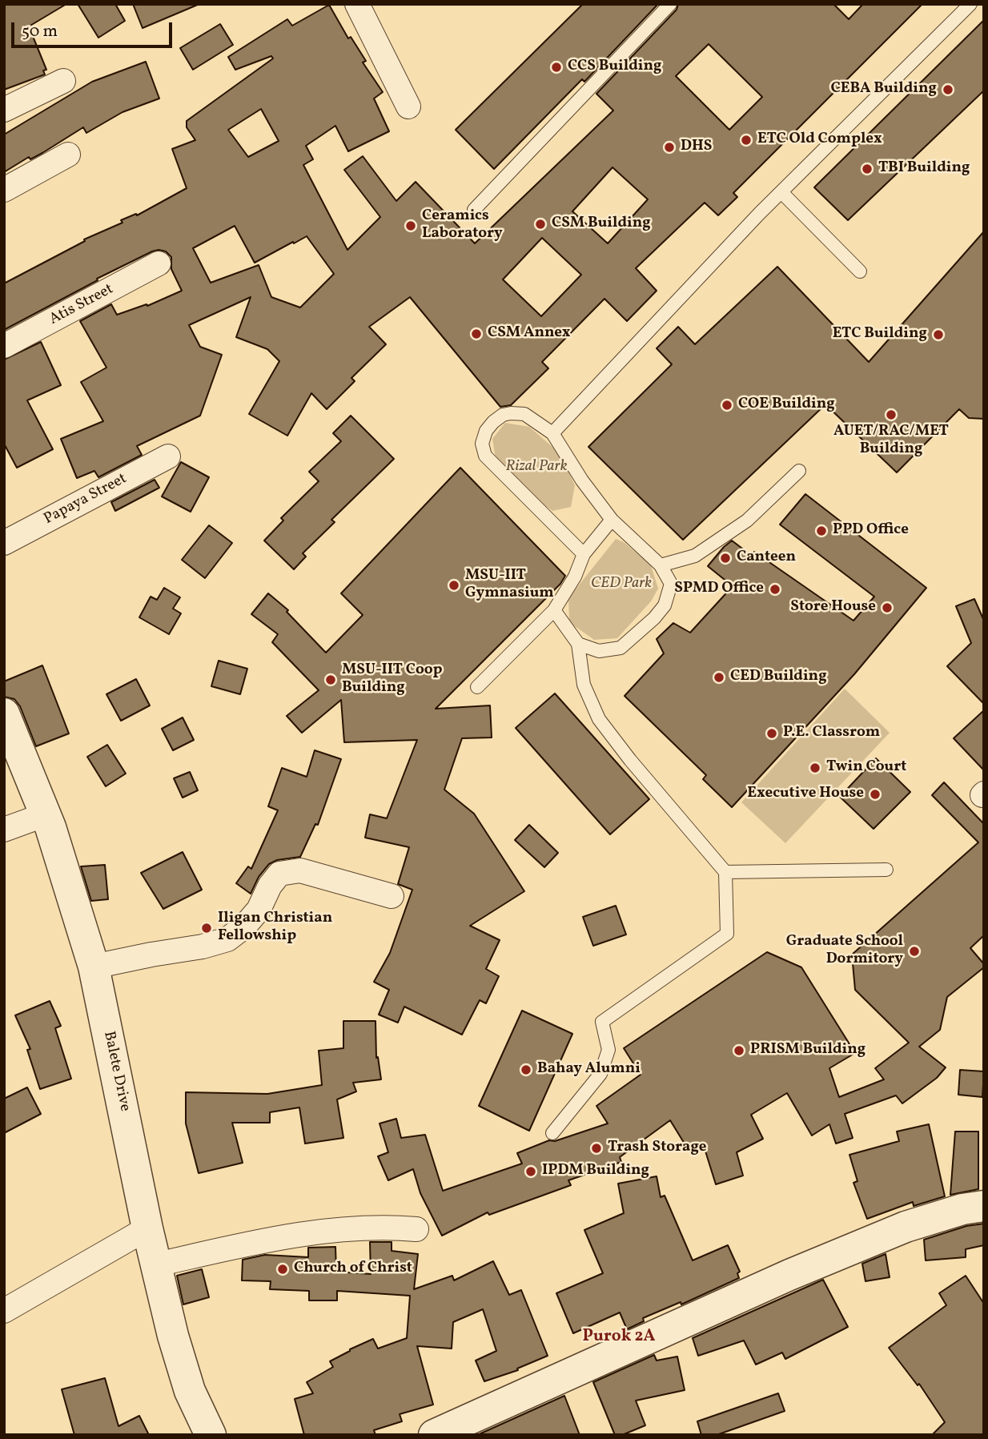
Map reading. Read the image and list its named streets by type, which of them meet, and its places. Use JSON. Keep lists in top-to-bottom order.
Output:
{
  "streets": {
    "street": ["Atis Street", "Papaya Street", "Balete Drive"]
  },
  "districts": ["Purok 2A"],
  "parks": ["Rizal Park", "CED Park"],
  "places": [
    "CCS Building",
    "CEBA Building",
    "ETC Old Complex",
    "DHS",
    "TBI Building",
    "CSM Building",
    "Ceramics Laboratory",
    "CSM Annex",
    "ETC Building",
    "COE Building",
    "AUET/RAC/MET Building",
    "PPD Office",
    "Canteen",
    "MSU-IIT Gymnasium",
    "SPMD Office",
    "Store House",
    "CED Building",
    "MSU-IIT Coop Building",
    "P.E. Classrom",
    "Twin Court",
    "Executive House",
    "Iligan Christian Fellowship",
    "Graduate School Dormitory",
    "PRISM Building",
    "Bahay Alumni",
    "Trash Storage",
    "IPDM Building",
    "Church of Christ"
  ],
  "scale_bar": "50 m"
}
